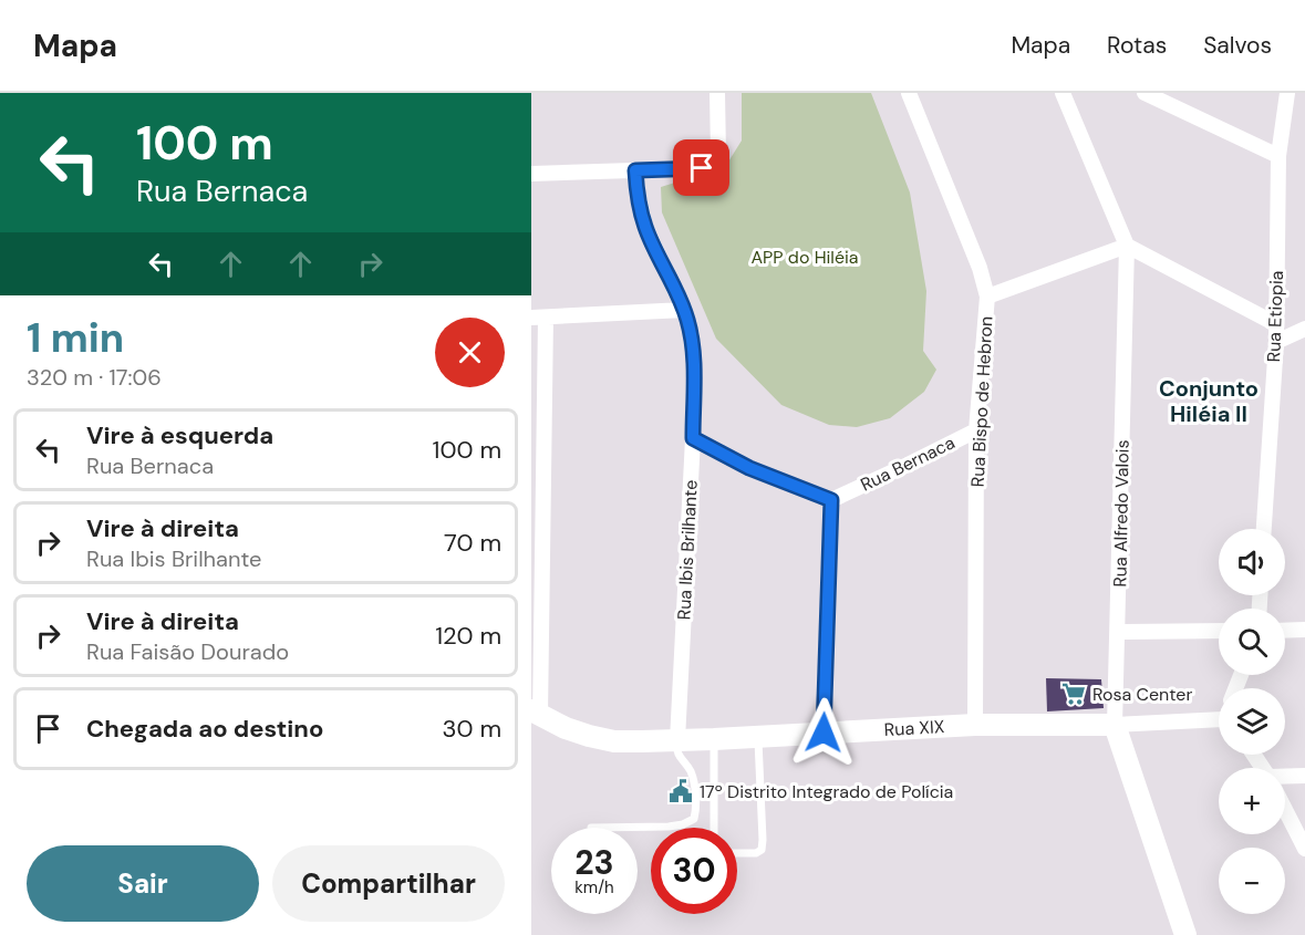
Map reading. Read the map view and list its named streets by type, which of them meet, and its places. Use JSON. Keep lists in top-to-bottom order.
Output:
{
  "streets": {
    "street": [
      "Rua Etiopia",
      "Rua Bispo de Hebron",
      "Rua Bernaca",
      "Rua Alfredo Valois",
      "Rua Ibis Brilhante",
      "Rua XIX"
    ]
  },
  "crossings": [
    ["Rua Bispo de Hebron", "Rua Bernaca"],
    ["Rua Bispo de Hebron", "Rua XIX"],
    ["Rua Alfredo Valois", "Rua XIX"],
    ["Rua Ibis Brilhante", "Rua XIX"]
  ],
  "districts": ["Conjunto Hiléia II"],
  "parks": ["APP do Hiléia"],
  "places": {
    "supermarket": ["Rosa Center"],
    "public building": ["17º Distrito Integrado de Polícia"]
  },
  "page": {
    "header": "Mapa",
    "nav": ["Mapa", "Rotas", "Salvos"],
    "turn": ["100 m", "Rua Bernaca"],
    "heading": ["1 min", "320 m · 17:06"],
    "list": [
      {
        "name": "Vire à esquerda",
        "note": "Rua Bernaca",
        "value": "100 m"
      },
      {
        "name": "Vire à direita",
        "note": "Rua Ibis Brilhante",
        "value": "70 m"
      },
      {
        "name": "Vire à direita",
        "note": "Rua Faisão Dourado",
        "value": "120 m"
      },
      {
        "name": "Chegada ao destino",
        "value": "30 m"
      }
    ],
    "map_buttons": ["+", "−"],
    "speed": "23 km/h",
    "limit": "30",
    "buttons": ["Sair", "Compartilhar"]
  }
}
